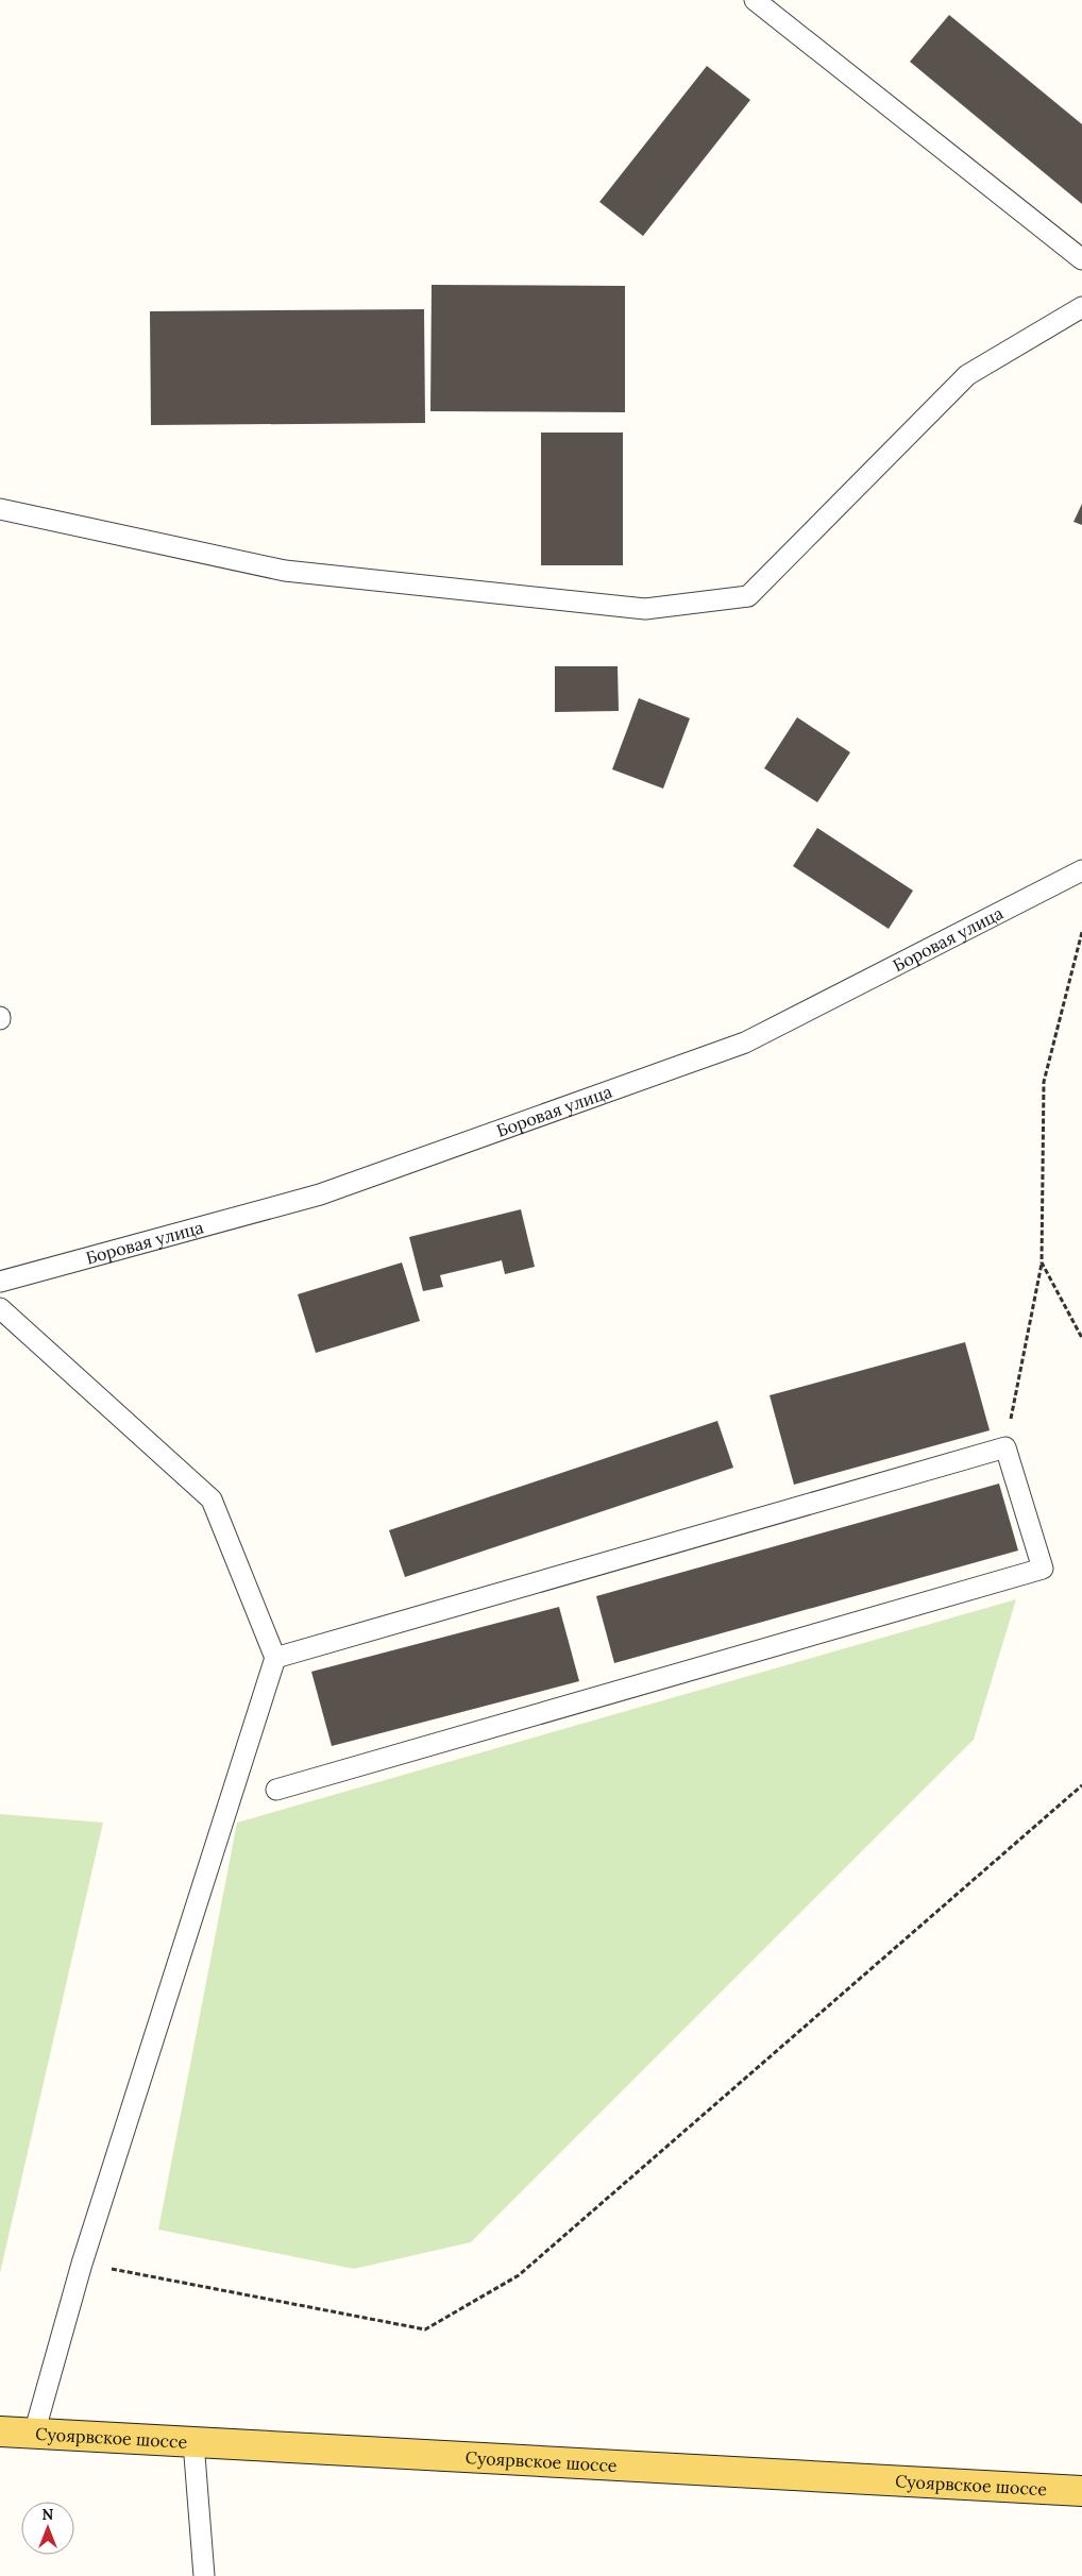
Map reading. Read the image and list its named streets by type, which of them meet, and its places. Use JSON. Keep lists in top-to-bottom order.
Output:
{
  "streets": {
    "main road": ["Суоярвское шоссе"],
    "lane": ["Боровая улица"]
  },
  "north": "top"
}
